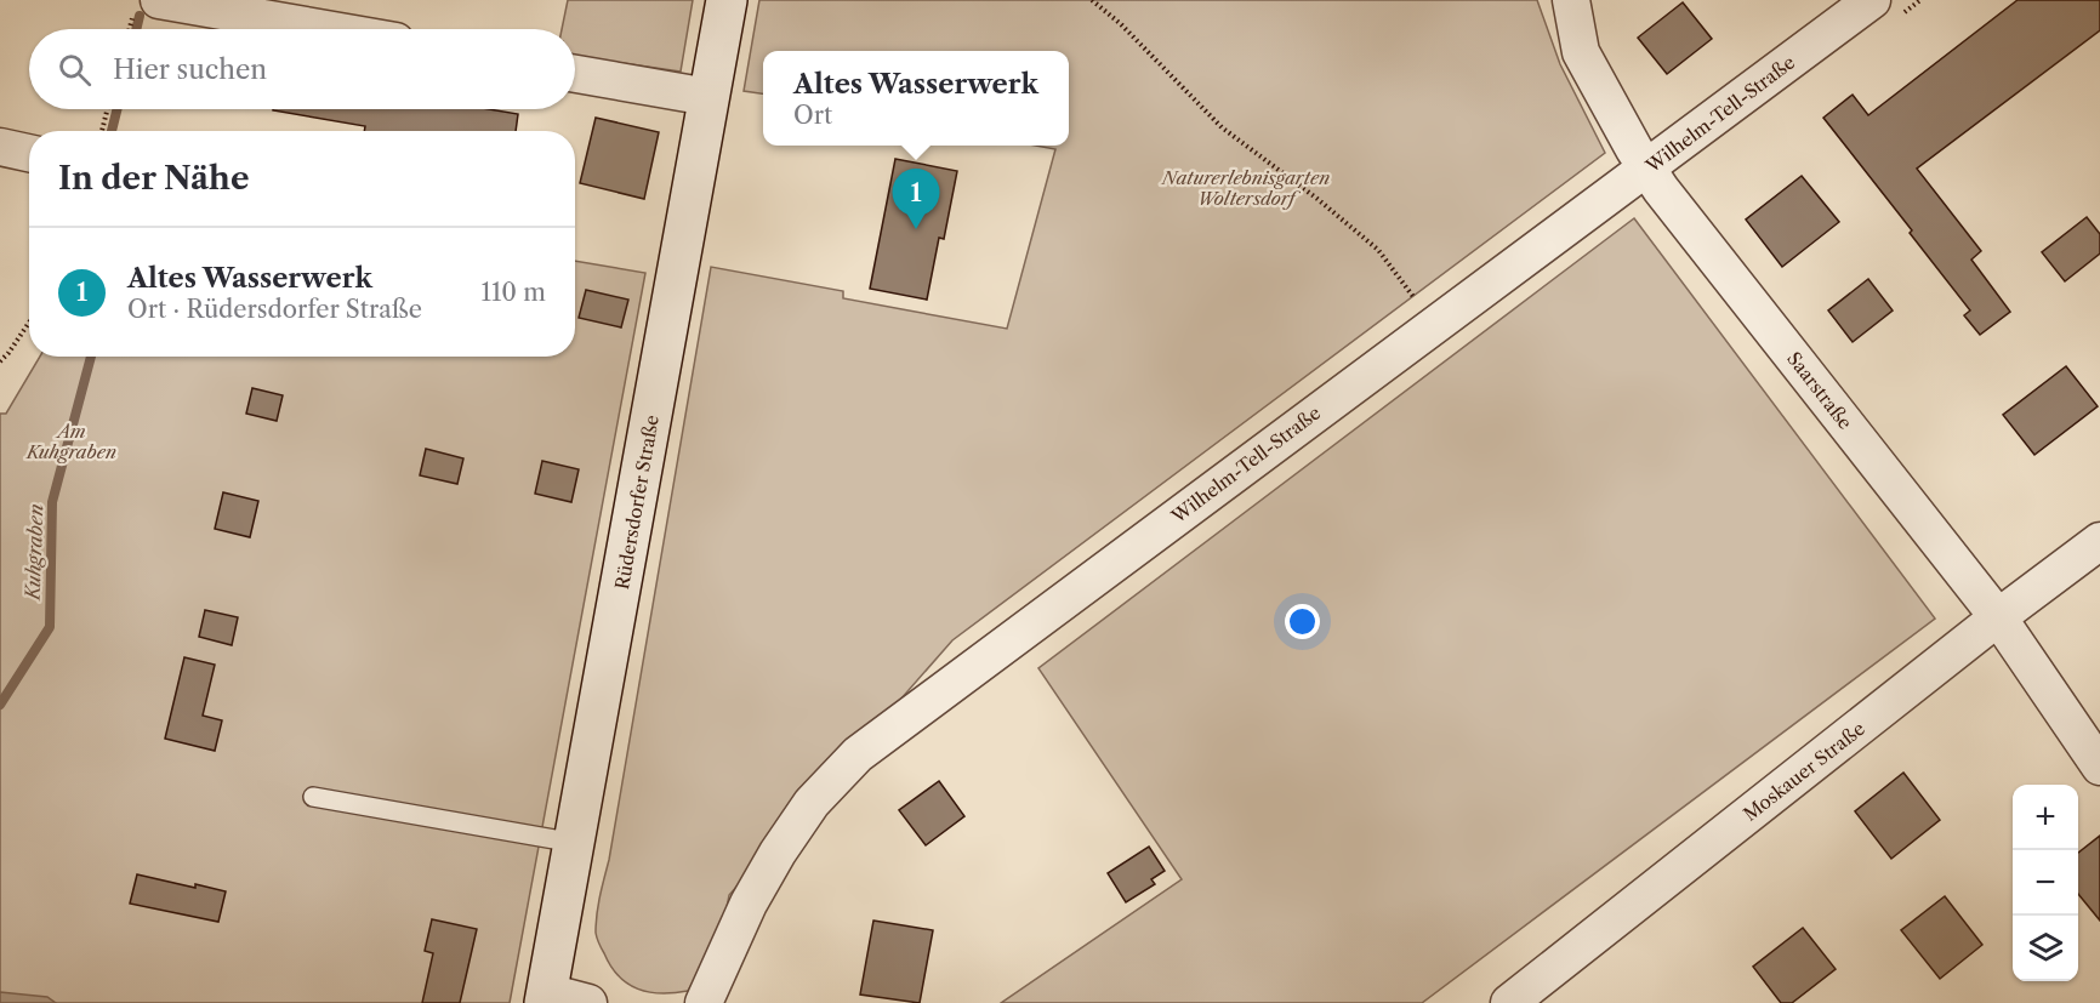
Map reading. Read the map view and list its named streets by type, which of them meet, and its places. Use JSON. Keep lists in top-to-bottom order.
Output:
{
  "streets": {
    "main road": ["Rüdersdorfer Straße"],
    "street": ["Wilhelm-Tell-Straße", "Saarstraße", "Moskauer Straße"]
  },
  "crossings": [
    ["Wilhelm-Tell-Straße", "Saarstraße"],
    ["Saarstraße", "Moskauer Straße"]
  ],
  "water": ["Kuhgraben"],
  "parks": ["Naturerlebnisgarten Woltersdorf", "Am Kuhgraben"],
  "page": {
    "search": "Hier suchen",
    "popup": ["Altes Wasserwerk", "Ort"],
    "heading": "In der Nähe",
    "pins": "1",
    "list": [
      {
        "mark": "1",
        "name": "Altes Wasserwerk",
        "note": "Ort · Rüdersdorfer Straße",
        "value": "110 m"
      }
    ],
    "map_buttons": ["+", "−"]
  }
}
